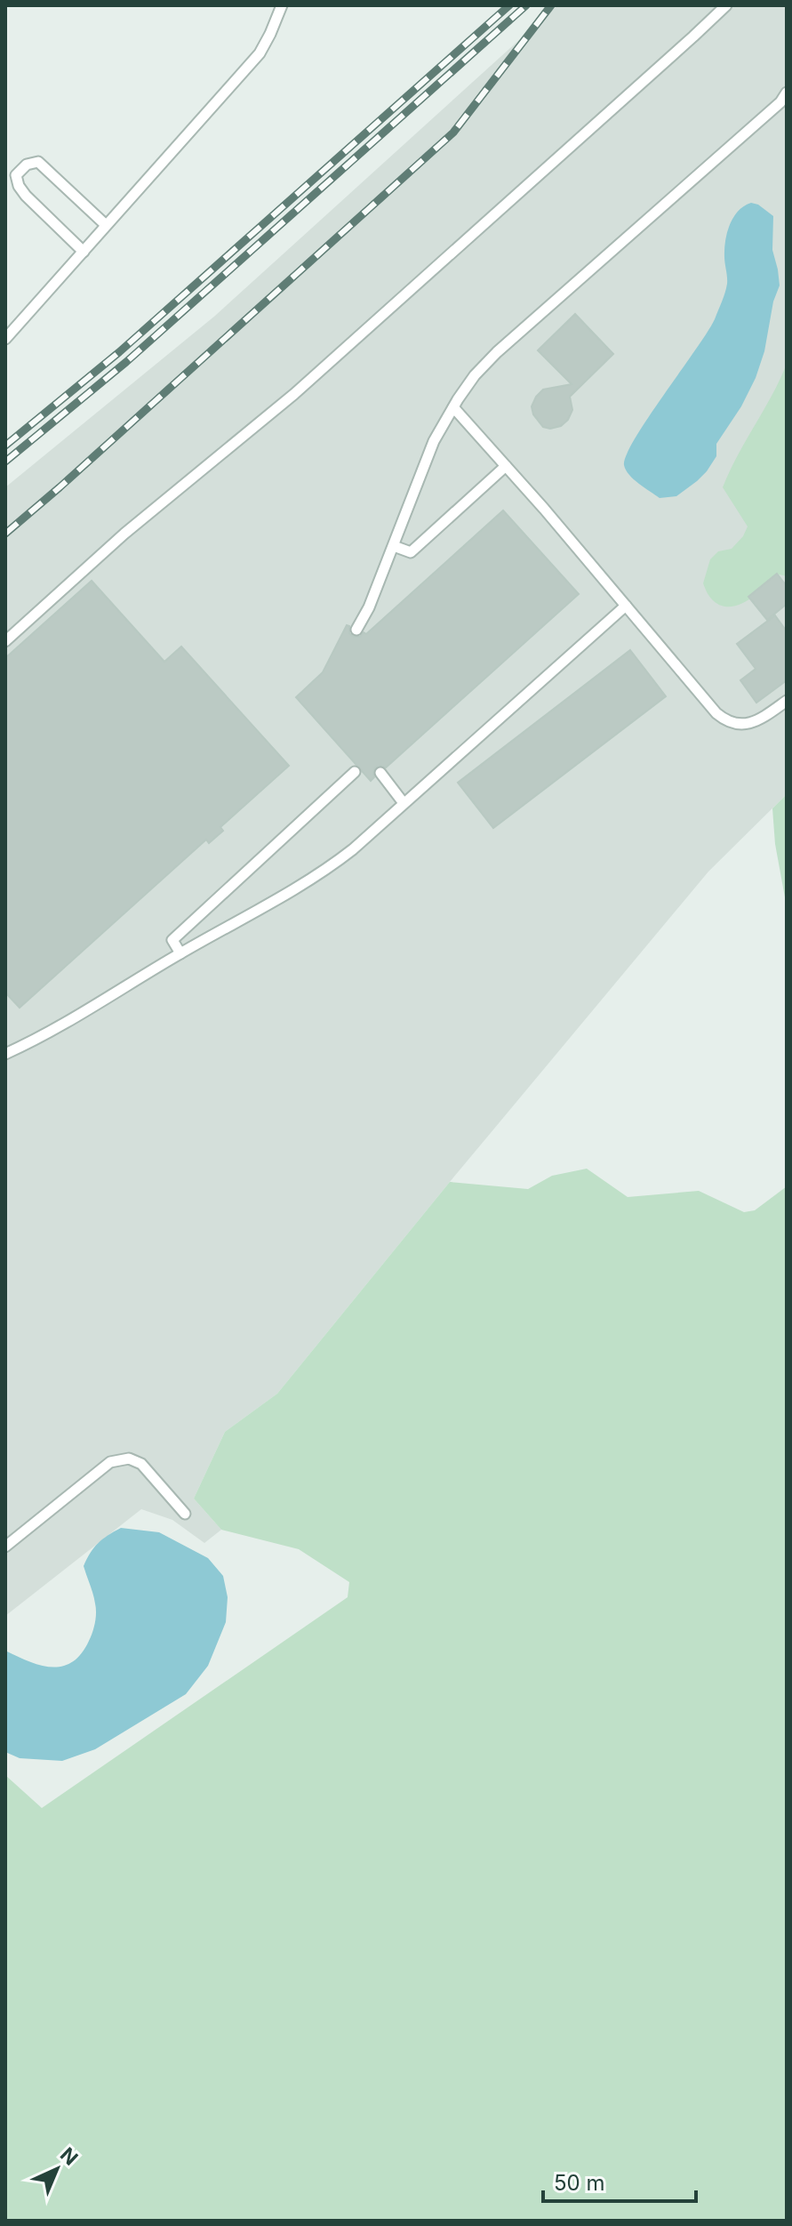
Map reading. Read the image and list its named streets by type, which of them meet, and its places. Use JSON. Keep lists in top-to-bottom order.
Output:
{
  "scale_bar": "50 m",
  "north": "top right"
}
